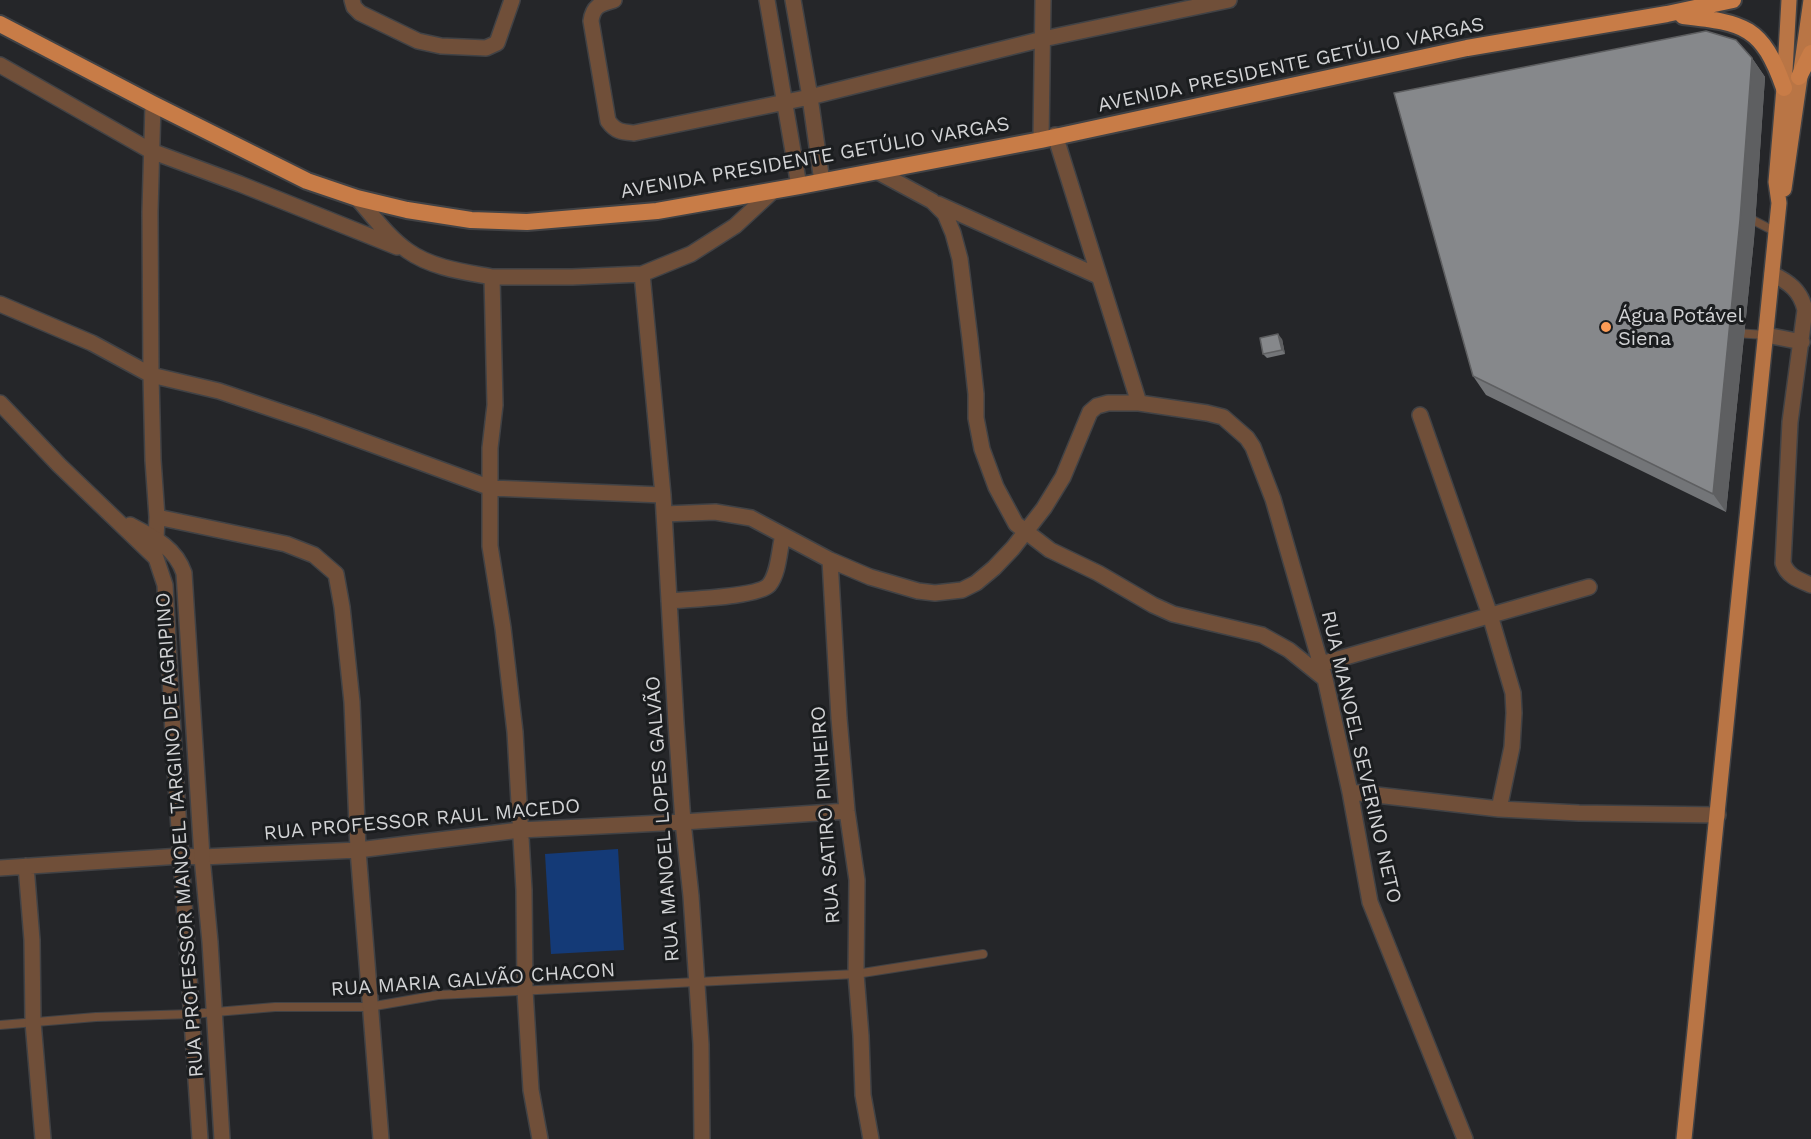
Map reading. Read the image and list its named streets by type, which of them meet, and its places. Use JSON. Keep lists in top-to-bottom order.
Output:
{
  "streets": {
    "highway": ["AVENIDA PRESIDENTE GETÚLIO VARGAS"],
    "street": [
      "RUA MANOEL SEVERINO NETO",
      "RUA SATIRO PINHEIRO",
      "RUA MANOEL LOPES GALVÃO",
      "RUA PROFESSOR RAUL MACEDO",
      "RUA PROFESSOR MANOEL TARGINO DE AGRIPINO"
    ],
    "lane": ["RUA MARIA GALVÃO CHACON"]
  },
  "crossings": [
    ["RUA MANOEL SEVERINO NETO", "RUA SATIRO PINHEIRO"],
    ["RUA MANOEL SEVERINO NETO", "RUA MANOEL LOPES GALVÃO"],
    ["RUA SATIRO PINHEIRO", "RUA PROFESSOR RAUL MACEDO"],
    ["RUA SATIRO PINHEIRO", "RUA MARIA GALVÃO CHACON"],
    ["RUA MANOEL LOPES GALVÃO", "RUA PROFESSOR RAUL MACEDO"],
    ["RUA MANOEL LOPES GALVÃO", "RUA MARIA GALVÃO CHACON"],
    ["RUA PROFESSOR RAUL MACEDO", "RUA PROFESSOR MANOEL TARGINO DE AGRIPINO"],
    ["RUA PROFESSOR MANOEL TARGINO DE AGRIPINO", "RUA MARIA GALVÃO CHACON"]
  ],
  "places": ["Água Potável Siena"]
}
